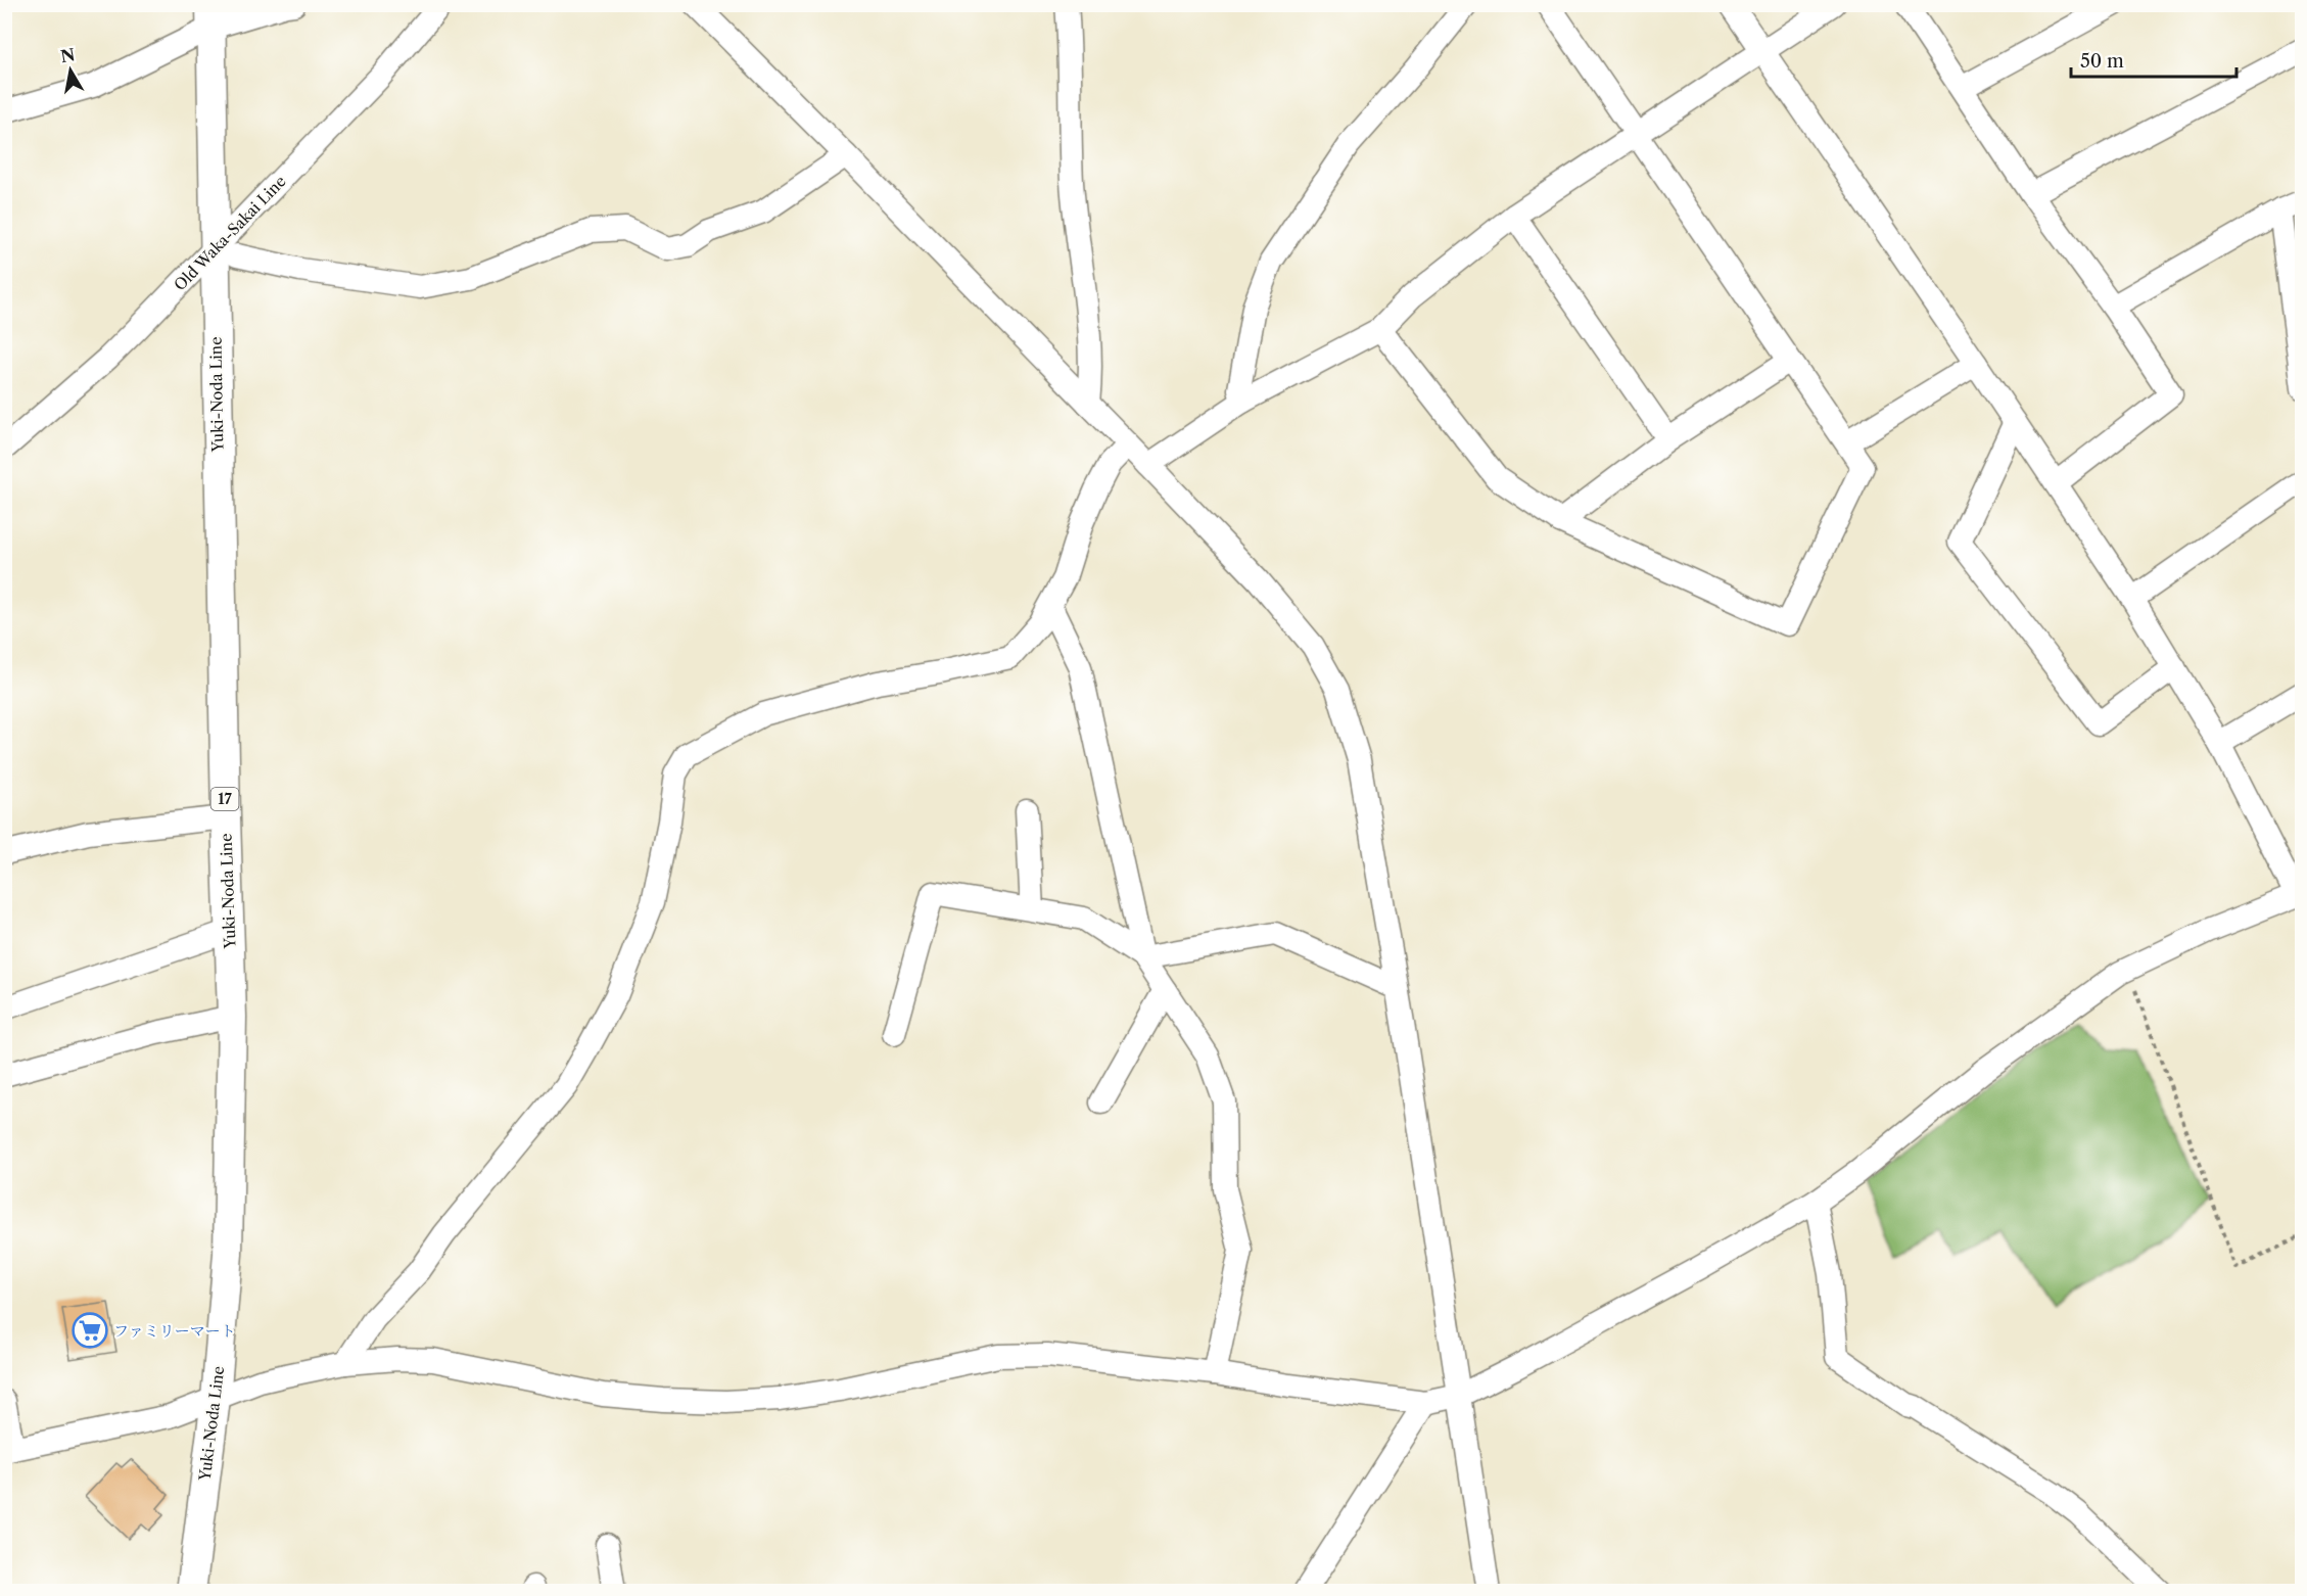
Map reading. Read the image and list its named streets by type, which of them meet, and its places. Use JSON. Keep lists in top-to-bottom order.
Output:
{
  "streets": {
    "main road": ["Yuki-Noda Line", "17"],
    "street": ["Old Waka-Sakai Line"]
  },
  "crossings": [
    ["Old Waka-Sakai Line", "Yuki-Noda Line"]
  ],
  "places": {
    "supermarket": ["ファミリーマート"]
  },
  "scale_bar": "50 m",
  "north": "top"
}
